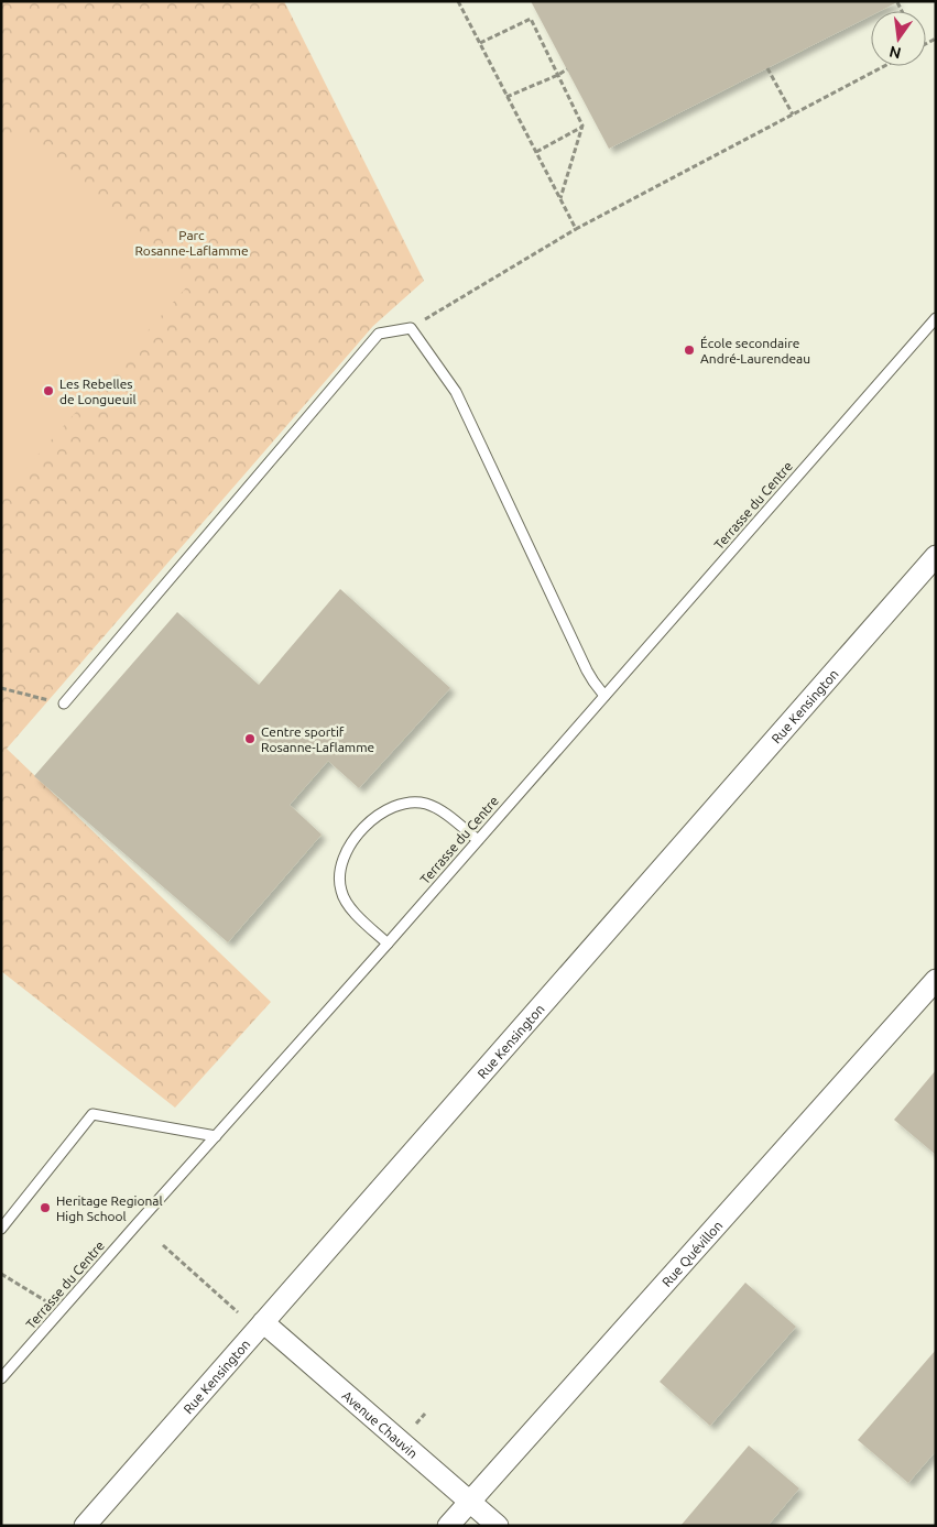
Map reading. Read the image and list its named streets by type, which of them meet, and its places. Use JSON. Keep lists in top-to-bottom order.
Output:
{
  "streets": {
    "street": ["Rue Kensington", "Rue Quévillon", "Avenue Chauvin"],
    "lane": ["Terrasse du Centre"]
  },
  "crossings": [
    ["Rue Kensington", "Avenue Chauvin"],
    ["Rue Quévillon", "Avenue Chauvin"]
  ],
  "parks": ["Parc Rosanne-Laflamme"],
  "places": [
    "École secondaire André-Laurendeau",
    "Les Rebelles de Longueuil",
    "Centre sportif Rosanne-Laflamme",
    "Heritage Regional High School"
  ],
  "north": "bottom"
}
